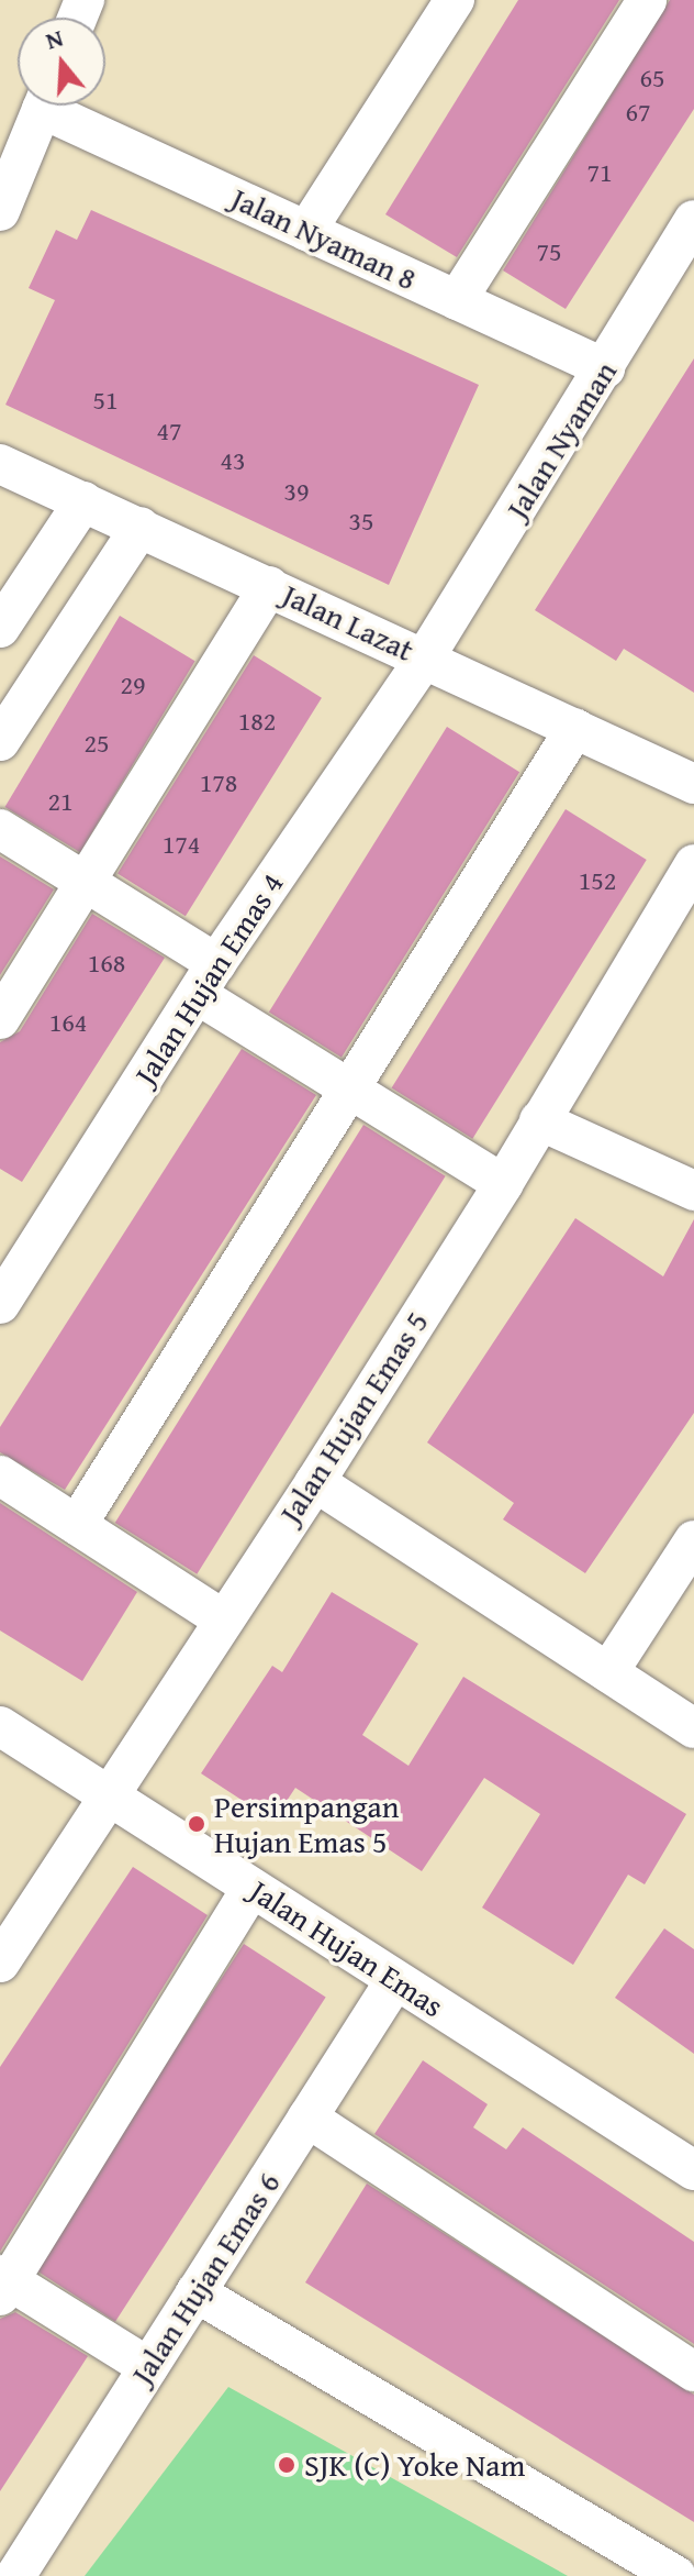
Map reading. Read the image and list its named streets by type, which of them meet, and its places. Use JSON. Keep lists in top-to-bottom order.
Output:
{
  "streets": {
    "street": [
      "Jalan Nyaman 8",
      "Jalan Nyaman",
      "Jalan Lazat",
      "Jalan Hujan Emas 4",
      "Jalan Hujan Emas 5",
      "Jalan Hujan Emas",
      "Jalan Hujan Emas 6"
    ]
  },
  "crossings": [
    ["Jalan Nyaman 8", "Jalan Nyaman"],
    ["Jalan Nyaman", "Jalan Lazat"],
    ["Jalan Nyaman", "Jalan Hujan Emas 4"],
    ["Jalan Lazat", "Jalan Hujan Emas 4"],
    ["Jalan Hujan Emas 5", "Jalan Hujan Emas"],
    ["Jalan Hujan Emas", "Jalan Hujan Emas 6"]
  ],
  "places": ["Persimpangan Hujan Emas 5", "SJK (C) Yoke Nam"],
  "house_numbers": [
    "65",
    "67",
    "71",
    "75",
    "51",
    "47",
    "43",
    "39",
    "35",
    "29",
    "182",
    "25",
    "178",
    "21",
    "174",
    "152",
    "168",
    "164"
  ],
  "north": "top"
}
